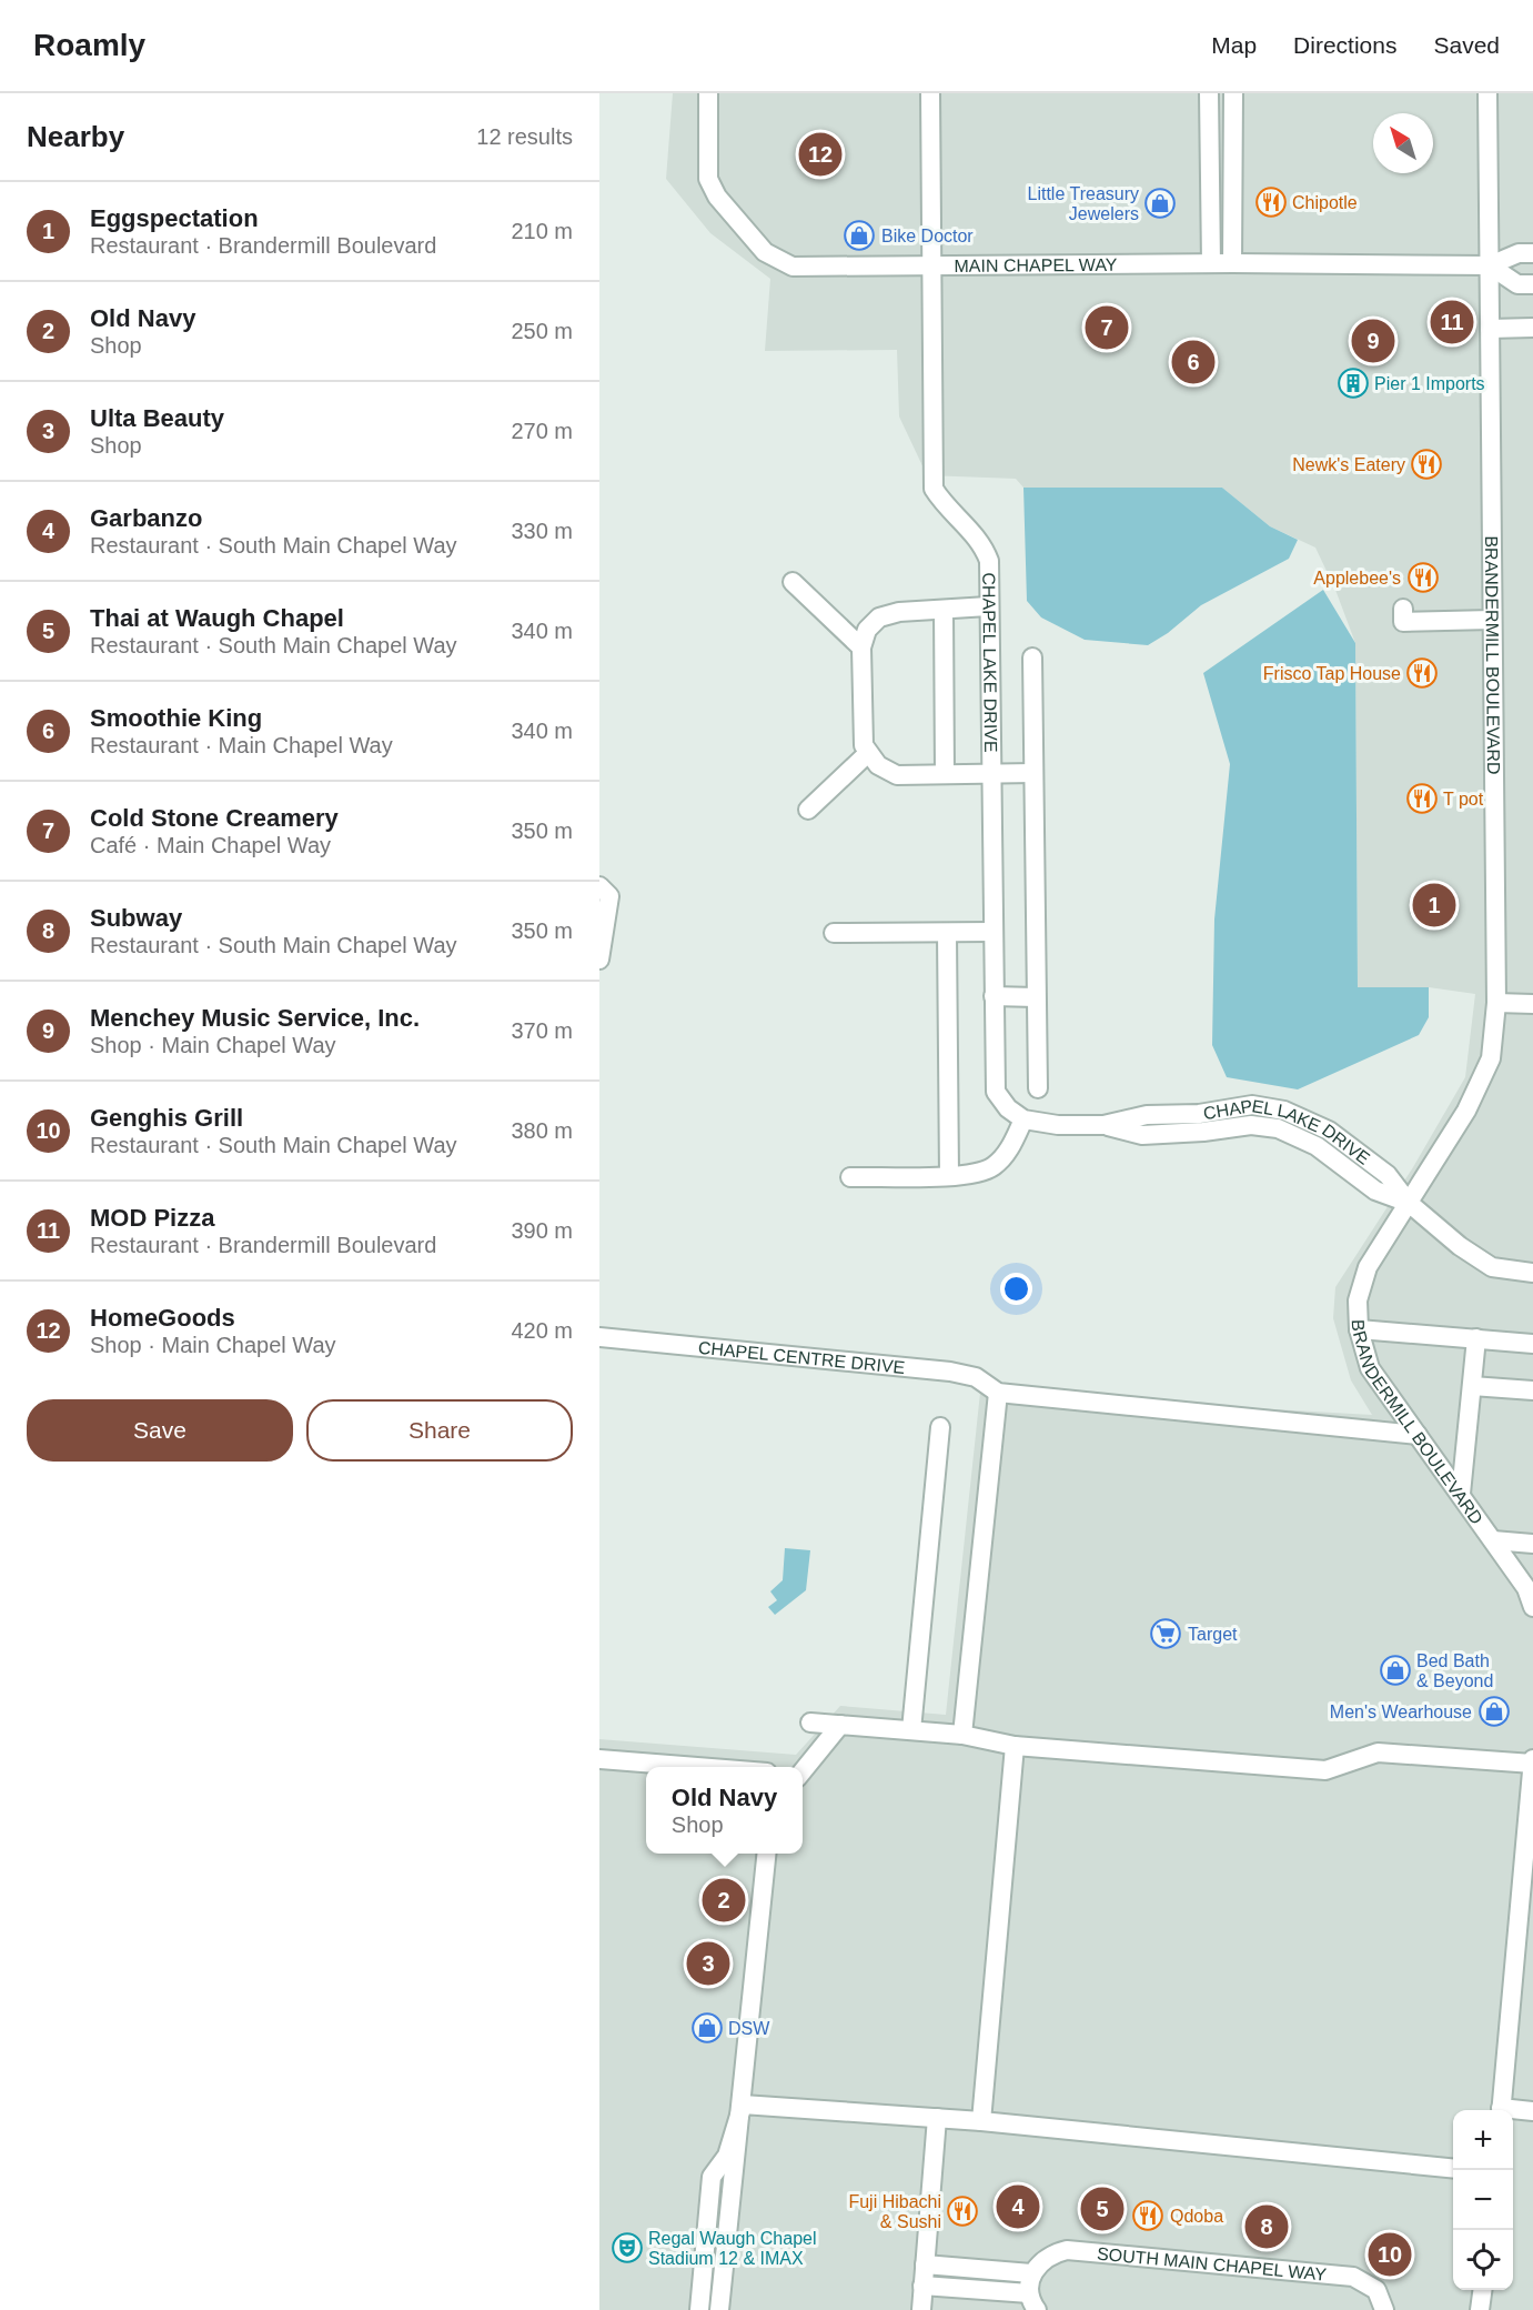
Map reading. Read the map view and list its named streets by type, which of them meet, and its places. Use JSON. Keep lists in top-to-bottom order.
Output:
{
  "streets": {
    "street": [
      "MAIN CHAPEL WAY",
      "BRANDERMILL BOULEVARD",
      "CHAPEL LAKE DRIVE",
      "CHAPEL CENTRE DRIVE",
      "SOUTH MAIN CHAPEL WAY"
    ]
  },
  "crossings": [
    ["MAIN CHAPEL WAY", "BRANDERMILL BOULEVARD"],
    ["MAIN CHAPEL WAY", "CHAPEL LAKE DRIVE"],
    ["BRANDERMILL BOULEVARD", "CHAPEL LAKE DRIVE"]
  ],
  "places": {
    "restaurant": [
      "Chipotle",
      "Newk's Eatery",
      "Applebee's",
      "Frisco Tap House",
      "T pot",
      "Fuji Hibachi & Sushi",
      "Qdoba"
    ],
    "shop": [
      "Little Treasury Jewelers",
      "Bike Doctor",
      "Bed Bath & Beyond",
      "Men's Wearhouse",
      "DSW"
    ],
    "building": ["Pier 1 Imports"],
    "supermarket": ["Target"],
    "theatre": ["Regal Waugh Chapel Stadium 12 & IMAX"]
  },
  "north": "top left",
  "page": {
    "header": "Roamly",
    "nav": ["Map", "Directions", "Saved"],
    "heading": ["Nearby", "12 results"],
    "pins": [
      "12",
      "11",
      "7",
      "9",
      "6",
      "1",
      "2",
      "3",
      "4",
      "5",
      "8",
      "10"
    ],
    "list": [
      {
        "mark": "1",
        "name": "Eggspectation",
        "note": "Restaurant · Brandermill Boulevard",
        "value": "210 m"
      },
      {
        "mark": "2",
        "name": "Old Navy",
        "note": "Shop",
        "value": "250 m"
      },
      {
        "mark": "3",
        "name": "Ulta Beauty",
        "note": "Shop",
        "value": "270 m"
      },
      {
        "mark": "4",
        "name": "Garbanzo",
        "note": "Restaurant · South Main Chapel Way",
        "value": "330 m"
      },
      {
        "mark": "5",
        "name": "Thai at Waugh Chapel",
        "note": "Restaurant · South Main Chapel Way",
        "value": "340 m"
      },
      {
        "mark": "6",
        "name": "Smoothie King",
        "note": "Restaurant · Main Chapel Way",
        "value": "340 m"
      },
      {
        "mark": "7",
        "name": "Cold Stone Creamery",
        "note": "Café · Main Chapel Way",
        "value": "350 m"
      },
      {
        "mark": "8",
        "name": "Subway",
        "note": "Restaurant · South Main Chapel Way",
        "value": "350 m"
      },
      {
        "mark": "9",
        "name": "Menchey Music Service, Inc.",
        "note": "Shop · Main Chapel Way",
        "value": "370 m"
      },
      {
        "mark": "10",
        "name": "Genghis Grill",
        "note": "Restaurant · South Main Chapel Way",
        "value": "380 m"
      },
      {
        "mark": "11",
        "name": "MOD Pizza",
        "note": "Restaurant · Brandermill Boulevard",
        "value": "390 m"
      },
      {
        "mark": "12",
        "name": "HomeGoods",
        "note": "Shop · Main Chapel Way",
        "value": "420 m"
      }
    ],
    "buttons": ["Save", "Share"],
    "popup": ["Old Navy", "Shop"],
    "map_buttons": ["+", "−"]
  }
}
